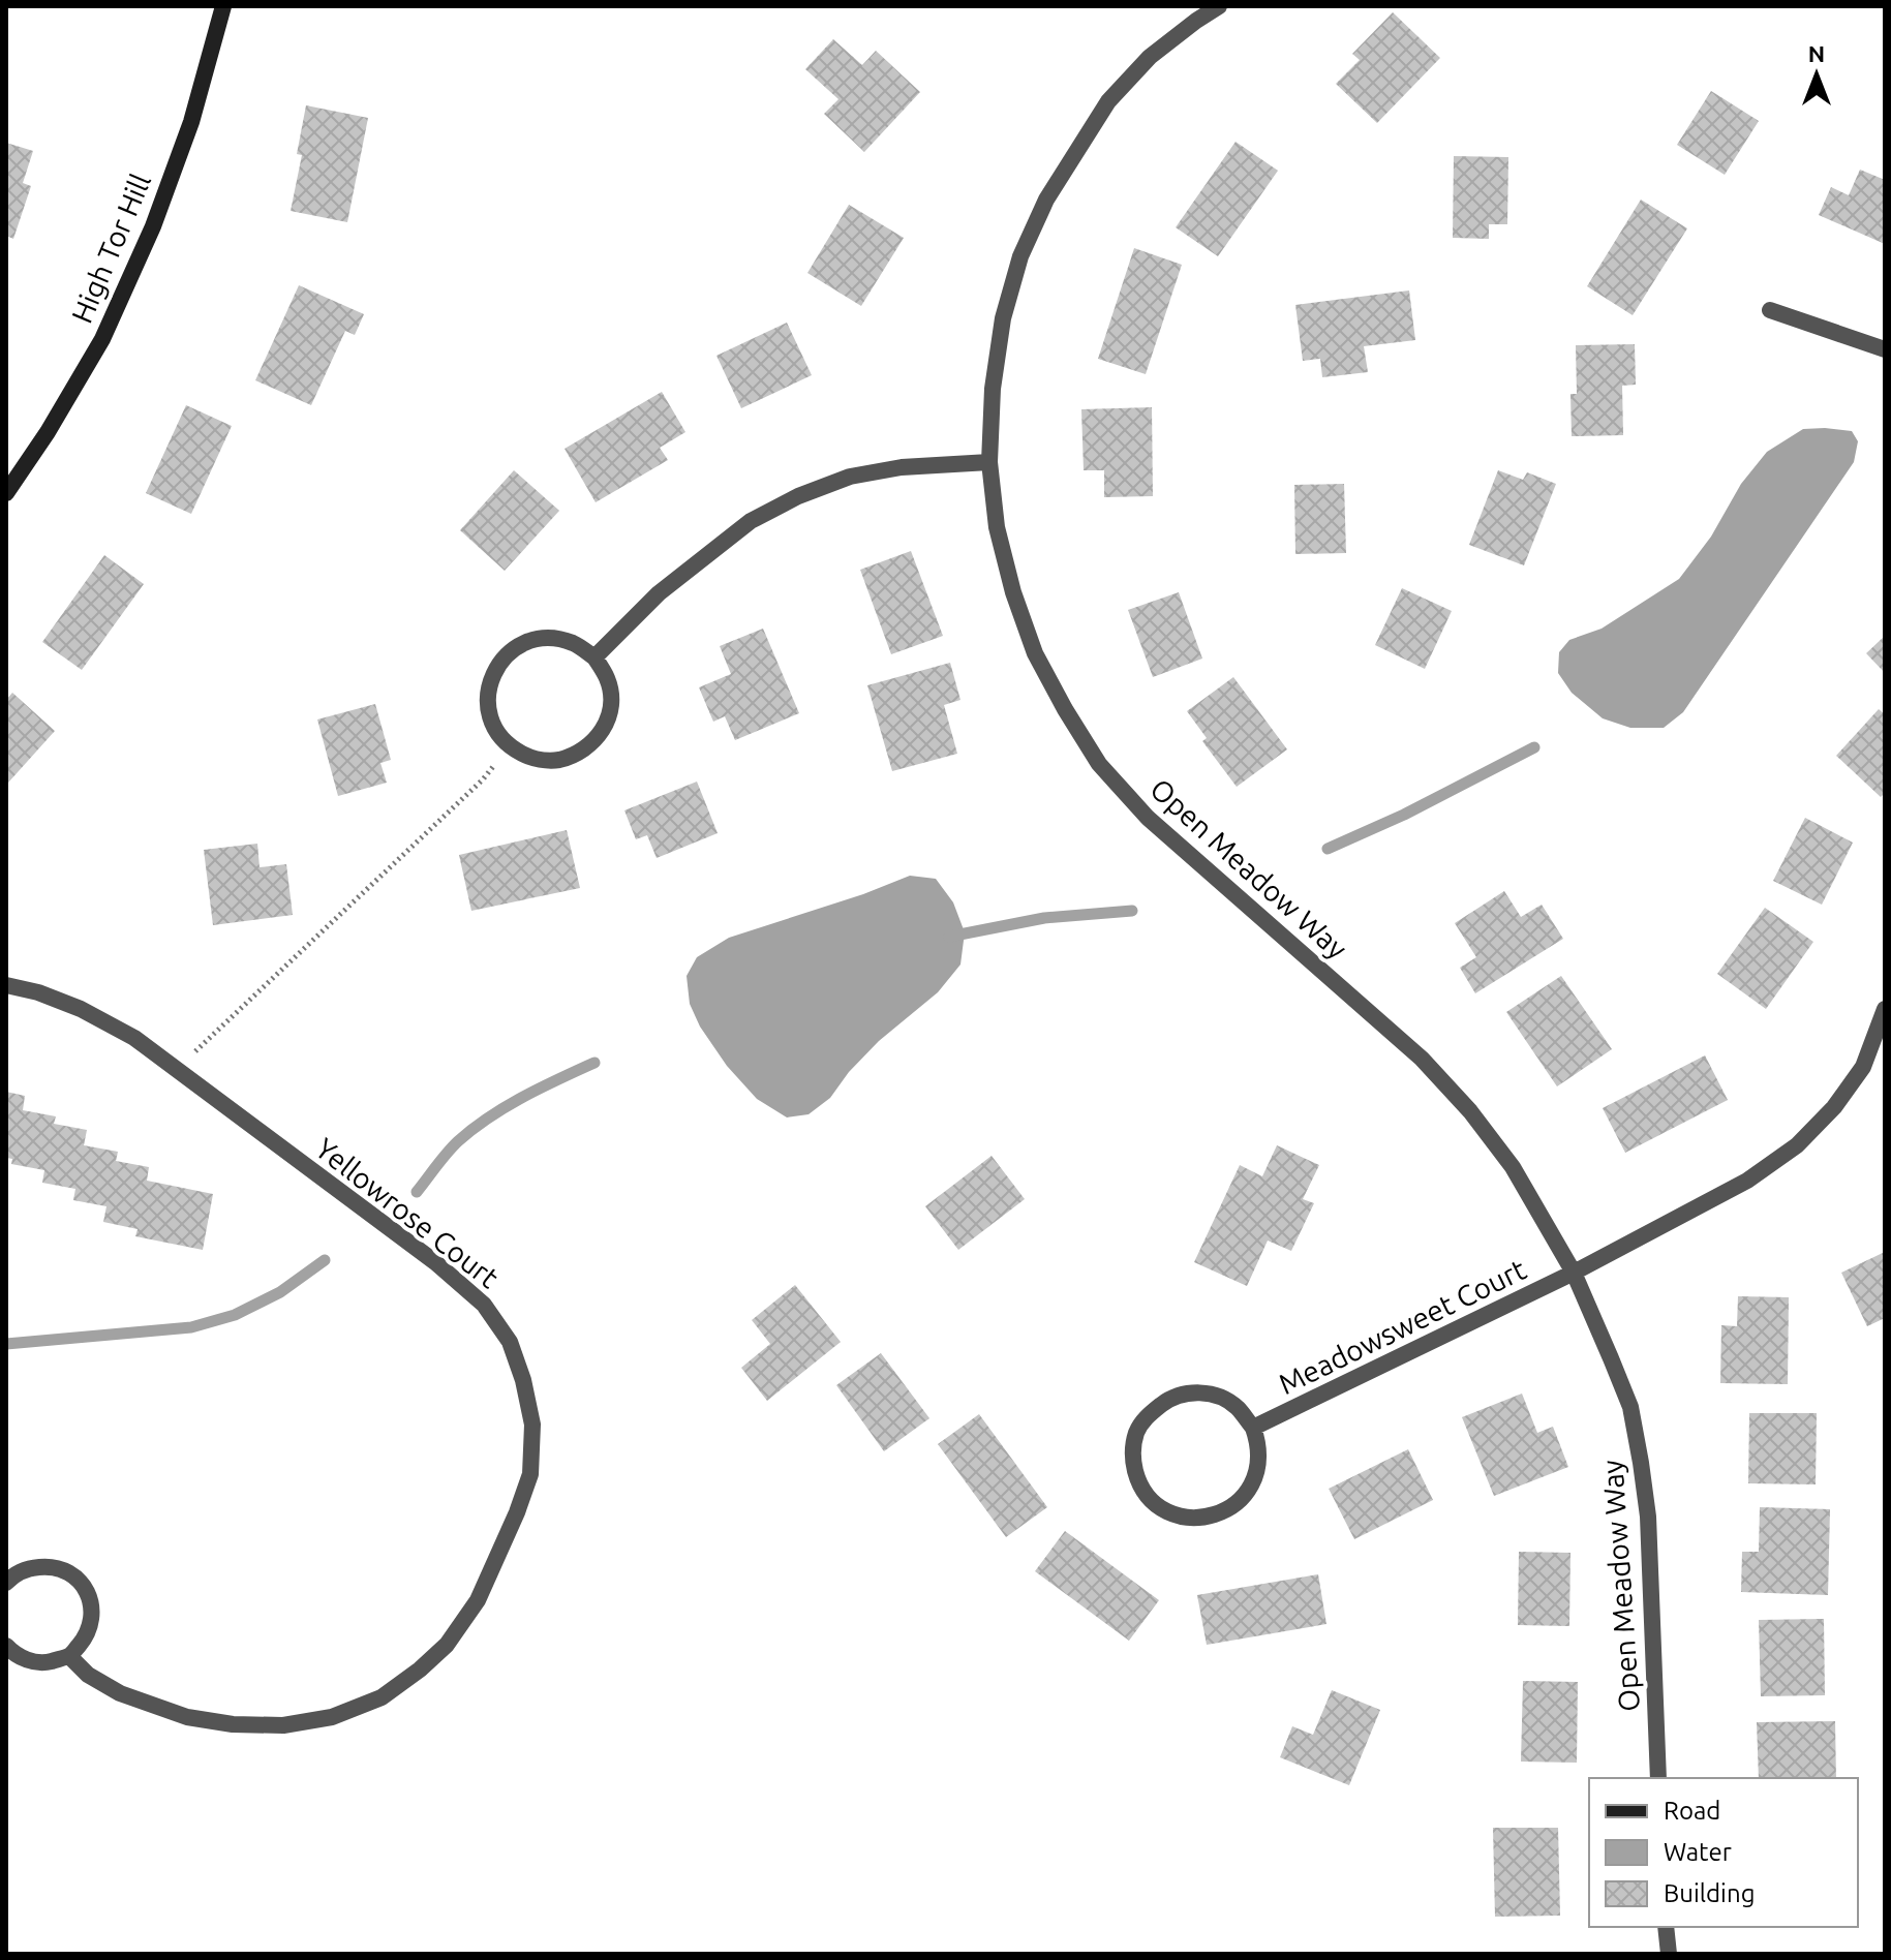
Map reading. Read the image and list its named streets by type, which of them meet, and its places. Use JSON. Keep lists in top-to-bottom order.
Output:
{
  "streets": {
    "street": [
      "High Tor Hill",
      "Open Meadow Way",
      "Yellowrose Court",
      "Meadowsweet Court"
    ]
  },
  "crossings": [
    ["Open Meadow Way", "Meadowsweet Court"]
  ],
  "legend": ["Road", "Water", "Building"],
  "north": "top"
}
